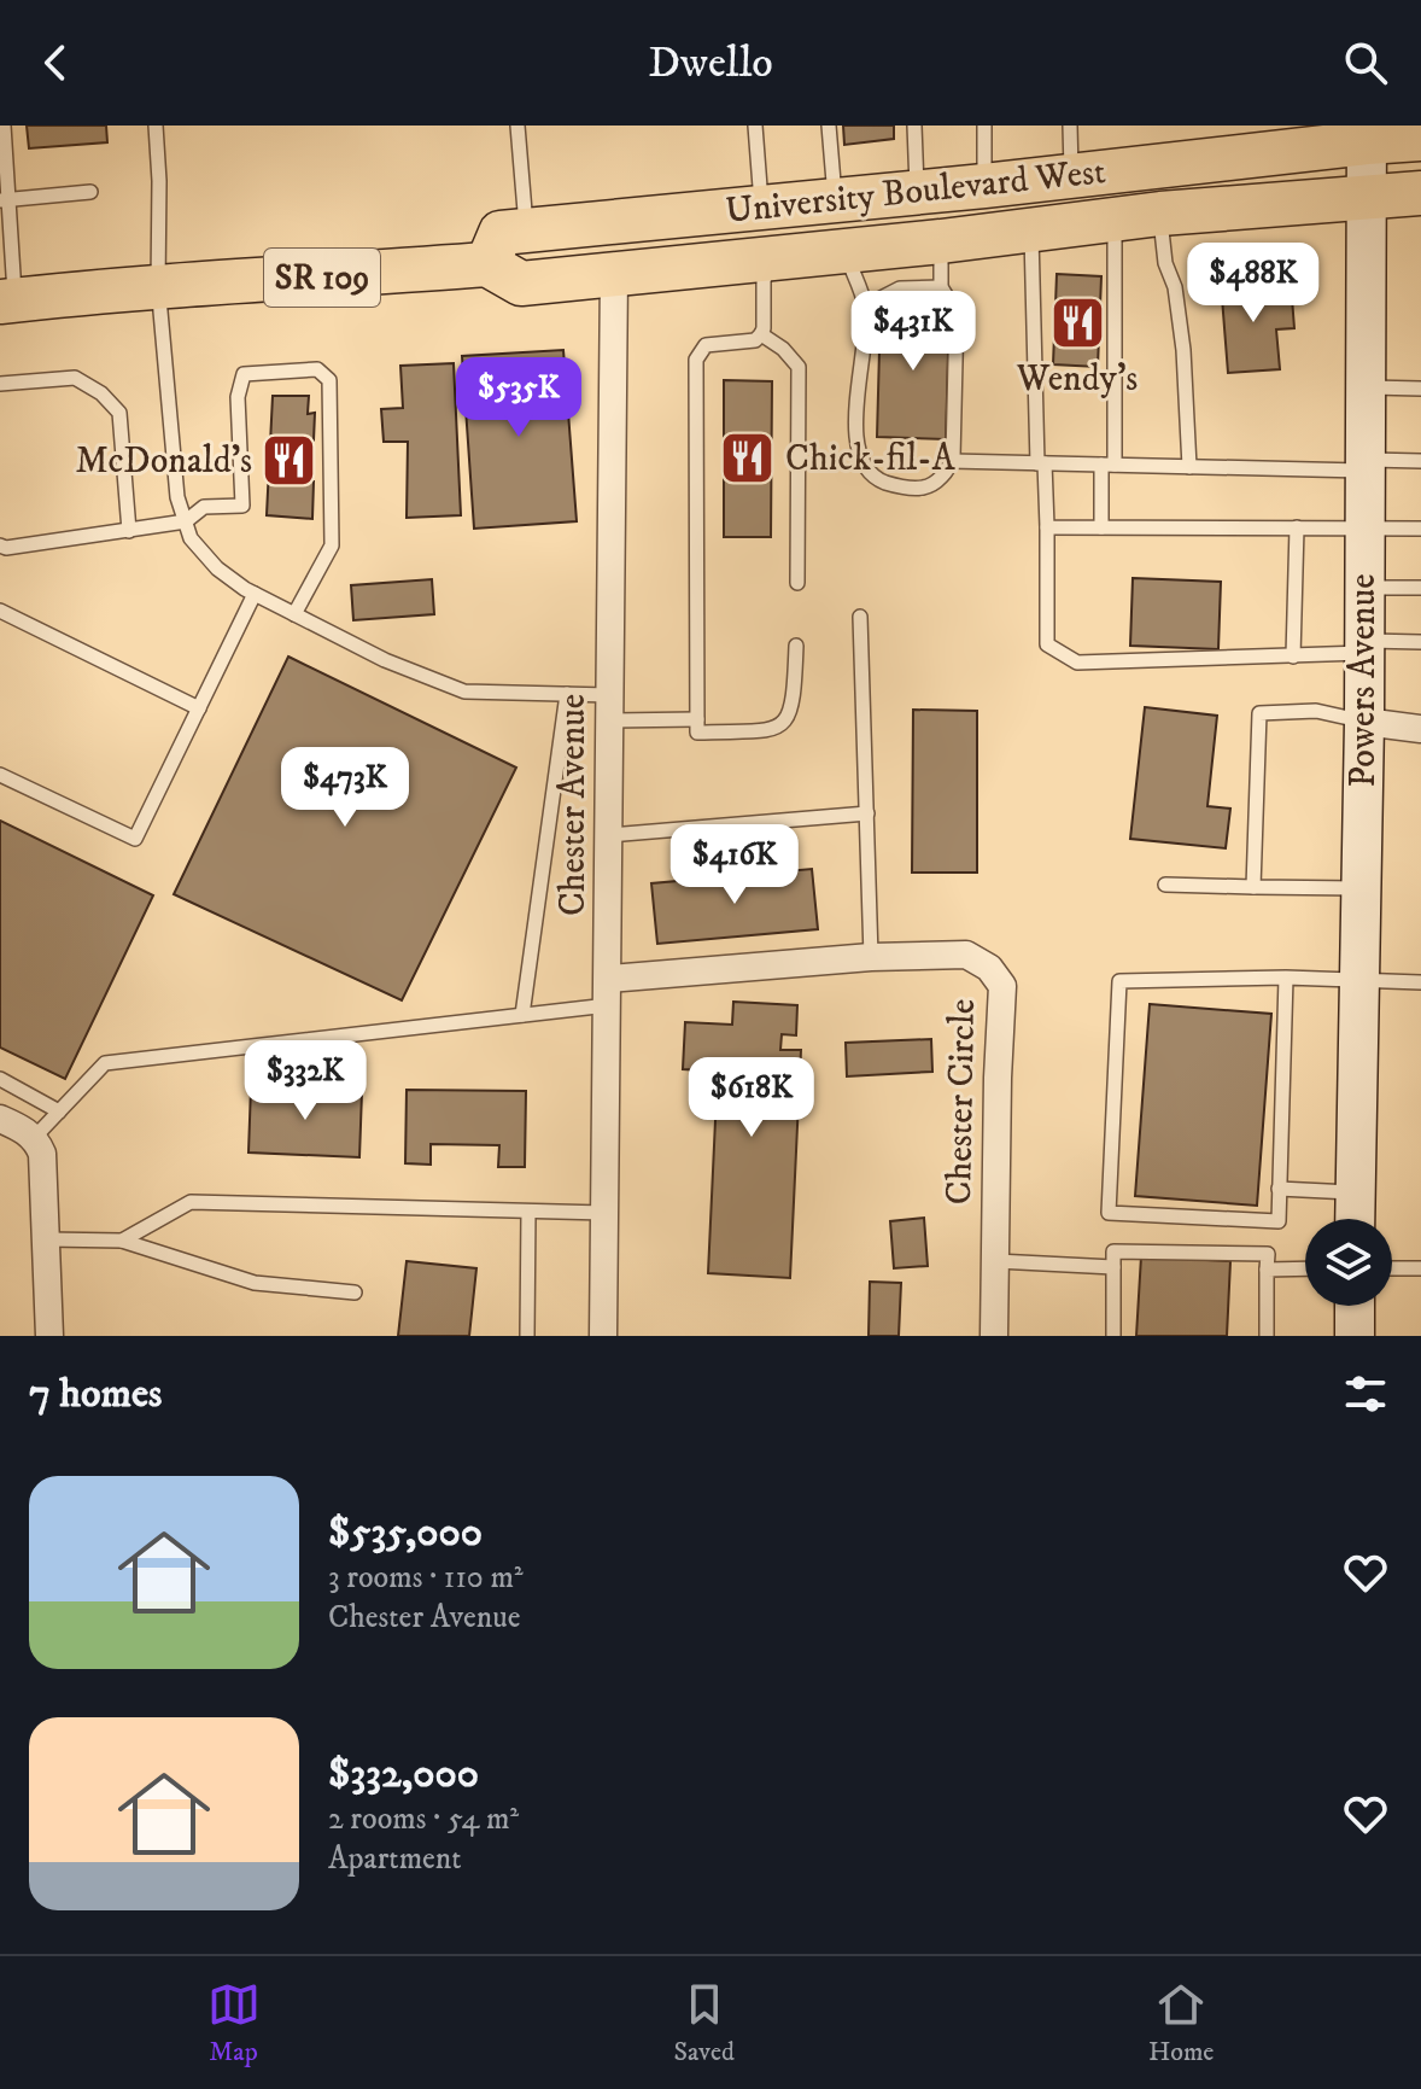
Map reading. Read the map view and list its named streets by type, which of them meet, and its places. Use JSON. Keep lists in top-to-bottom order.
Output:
{
  "streets": {
    "main road": ["University Boulevard West", "SR 109"],
    "street": ["Powers Avenue", "Chester Avenue", "Chester Circle"]
  },
  "crossings": [
    ["University Boulevard West", "Powers Avenue"],
    ["University Boulevard West", "Chester Avenue"],
    ["Chester Avenue", "Chester Circle"]
  ],
  "places": {
    "restaurant": ["Wendy's", "Chick-fil-A", "McDonald's"]
  },
  "page": {
    "header": "Dwello",
    "price": [
      "$488K",
      "$431K",
      "$535K",
      "$473K",
      "$416K",
      "$332K",
      "$618K"
    ],
    "heading": "7 homes",
    "list": [
      {
        "name": "$535,000",
        "note": "3 rooms · 110 m² · Chester Avenue"
      },
      {
        "name": "$332,000",
        "note": "2 rooms · 54 m² · Apartment"
      }
    ],
    "tabs": ["Map", "Saved", "Home"]
  }
}
